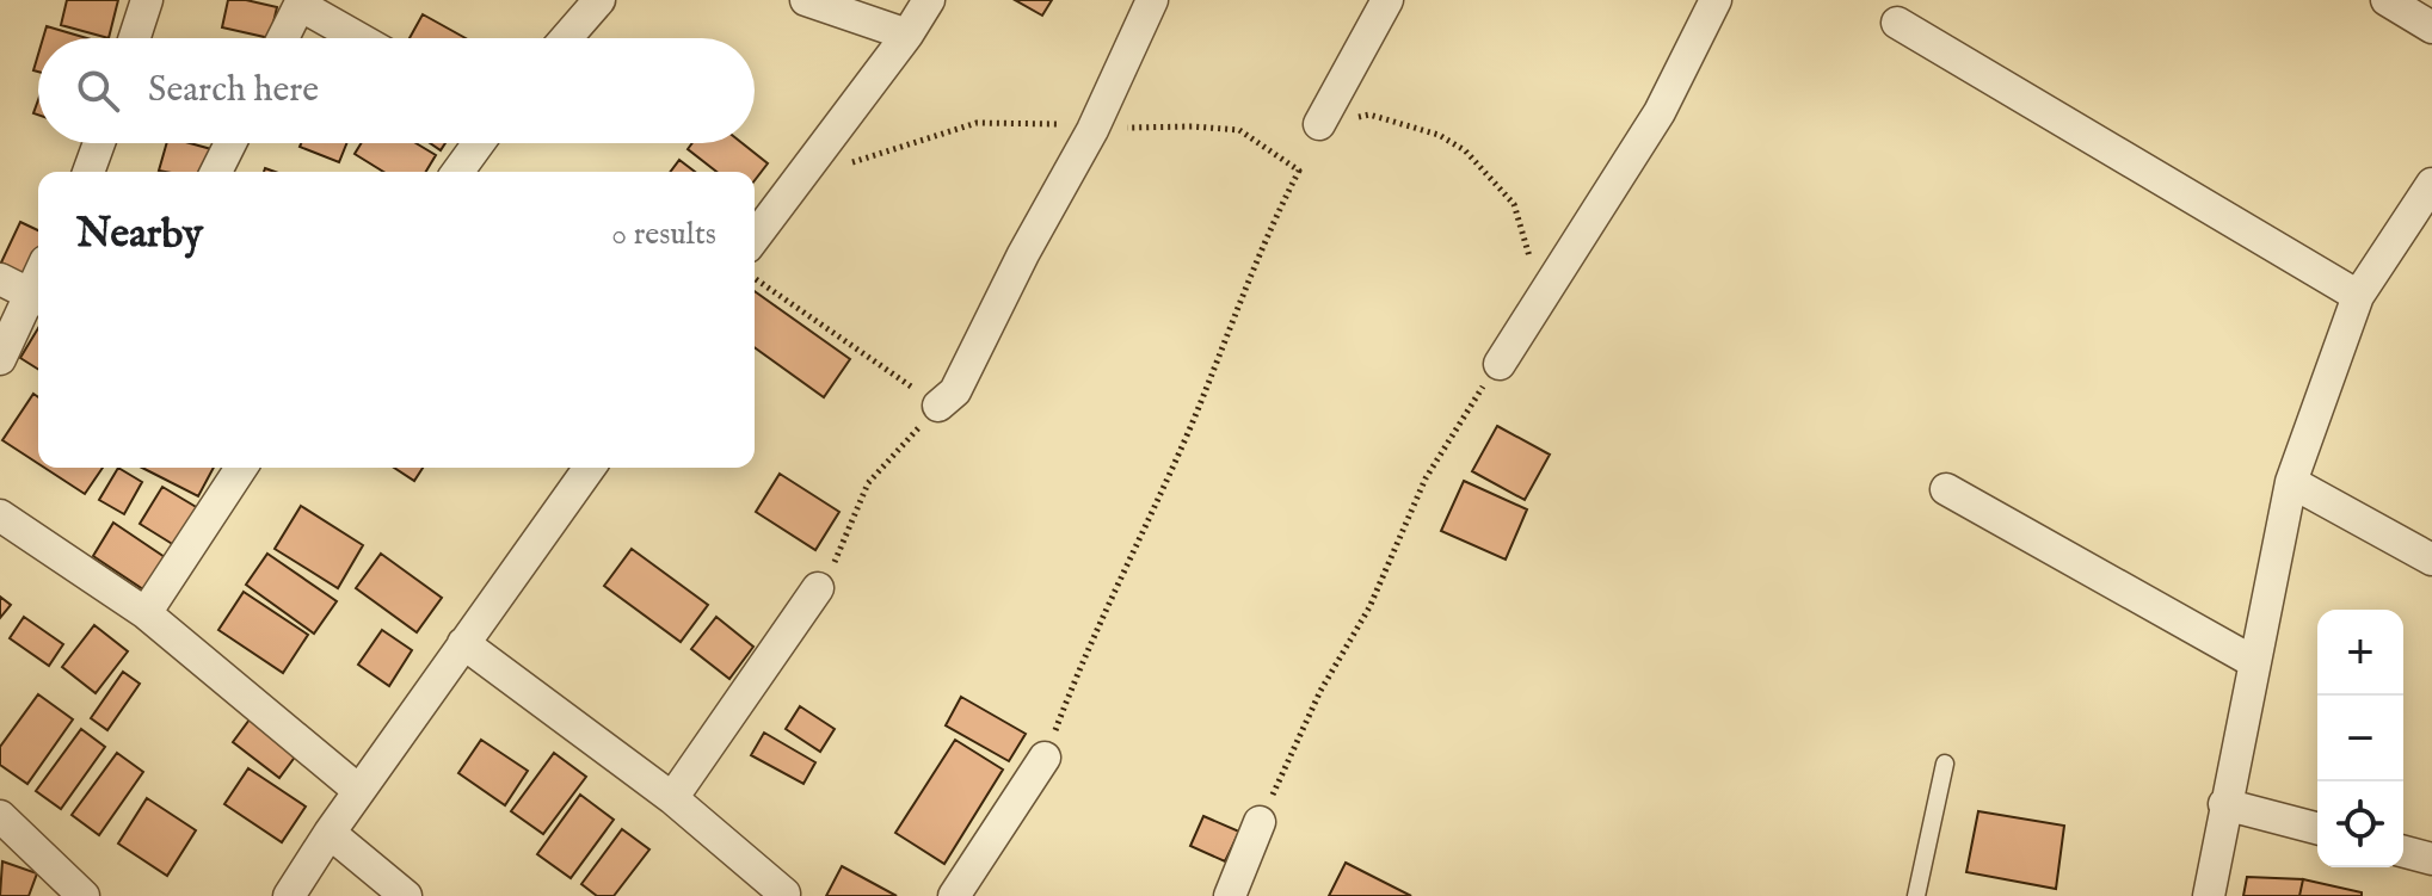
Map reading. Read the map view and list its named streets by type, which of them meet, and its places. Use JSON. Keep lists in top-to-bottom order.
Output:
{
  "page": {
    "search": "Search here",
    "heading": ["Nearby", "0 results"],
    "map_buttons": ["+", "−"]
  }
}
